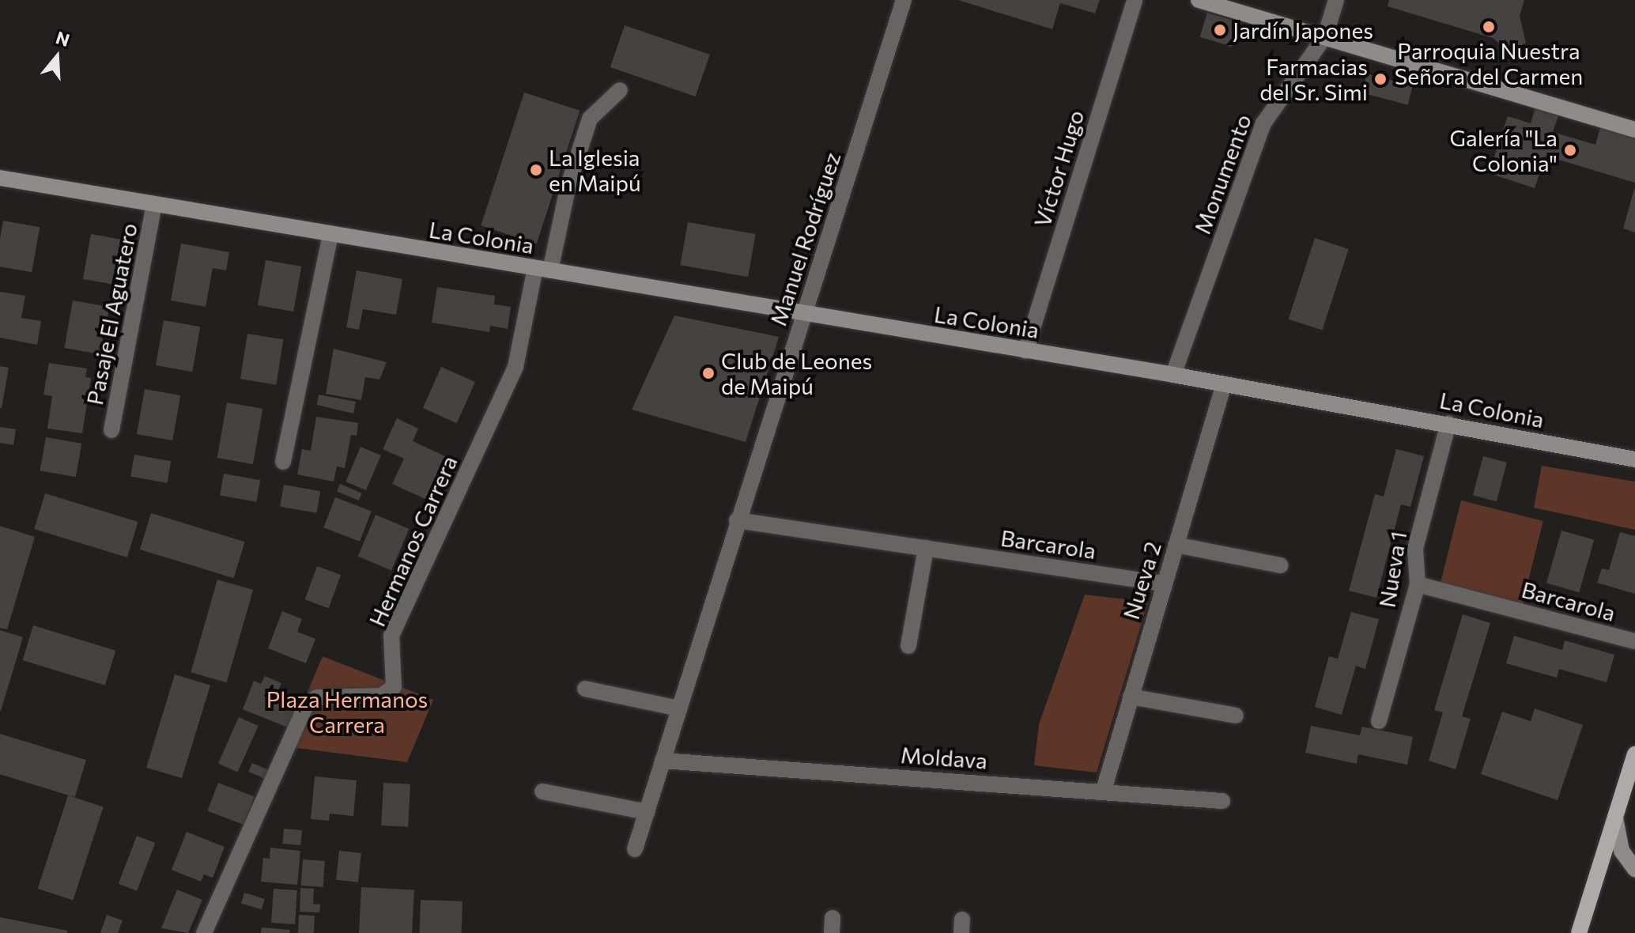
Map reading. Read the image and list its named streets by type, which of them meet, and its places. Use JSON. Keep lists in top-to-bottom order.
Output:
{
  "streets": {
    "street": [
      "Víctor Hugo",
      "Monumento",
      "La Colonia",
      "Manuel Rodríguez",
      "Pasaje El Aguatero",
      "Hermanos Carrera",
      "Barcarola",
      "Nueva 1",
      "Nueva 2",
      "Moldava"
    ]
  },
  "crossings": [
    ["Víctor Hugo", "La Colonia"],
    ["Monumento", "La Colonia"],
    ["La Colonia", "Manuel Rodríguez"],
    ["La Colonia", "Pasaje El Aguatero"],
    ["La Colonia", "Hermanos Carrera"],
    ["La Colonia", "Nueva 1"],
    ["La Colonia", "Nueva 2"],
    ["Manuel Rodríguez", "Barcarola"],
    ["Manuel Rodríguez", "Moldava"],
    ["Barcarola", "Nueva 1"],
    ["Barcarola", "Nueva 2"],
    ["Nueva 2", "Moldava"]
  ],
  "parks": ["Plaza Hermanos Carrera"],
  "places": [
    "Parroquia Nuestra Señora del Carmen",
    "Jardín Japones",
    "Farmacias del Sr. Simi",
    "Galería \"La Colonia\"",
    "La Iglesia en Maipú",
    "Club de Leones de Maipú"
  ],
  "north": "top"
}
